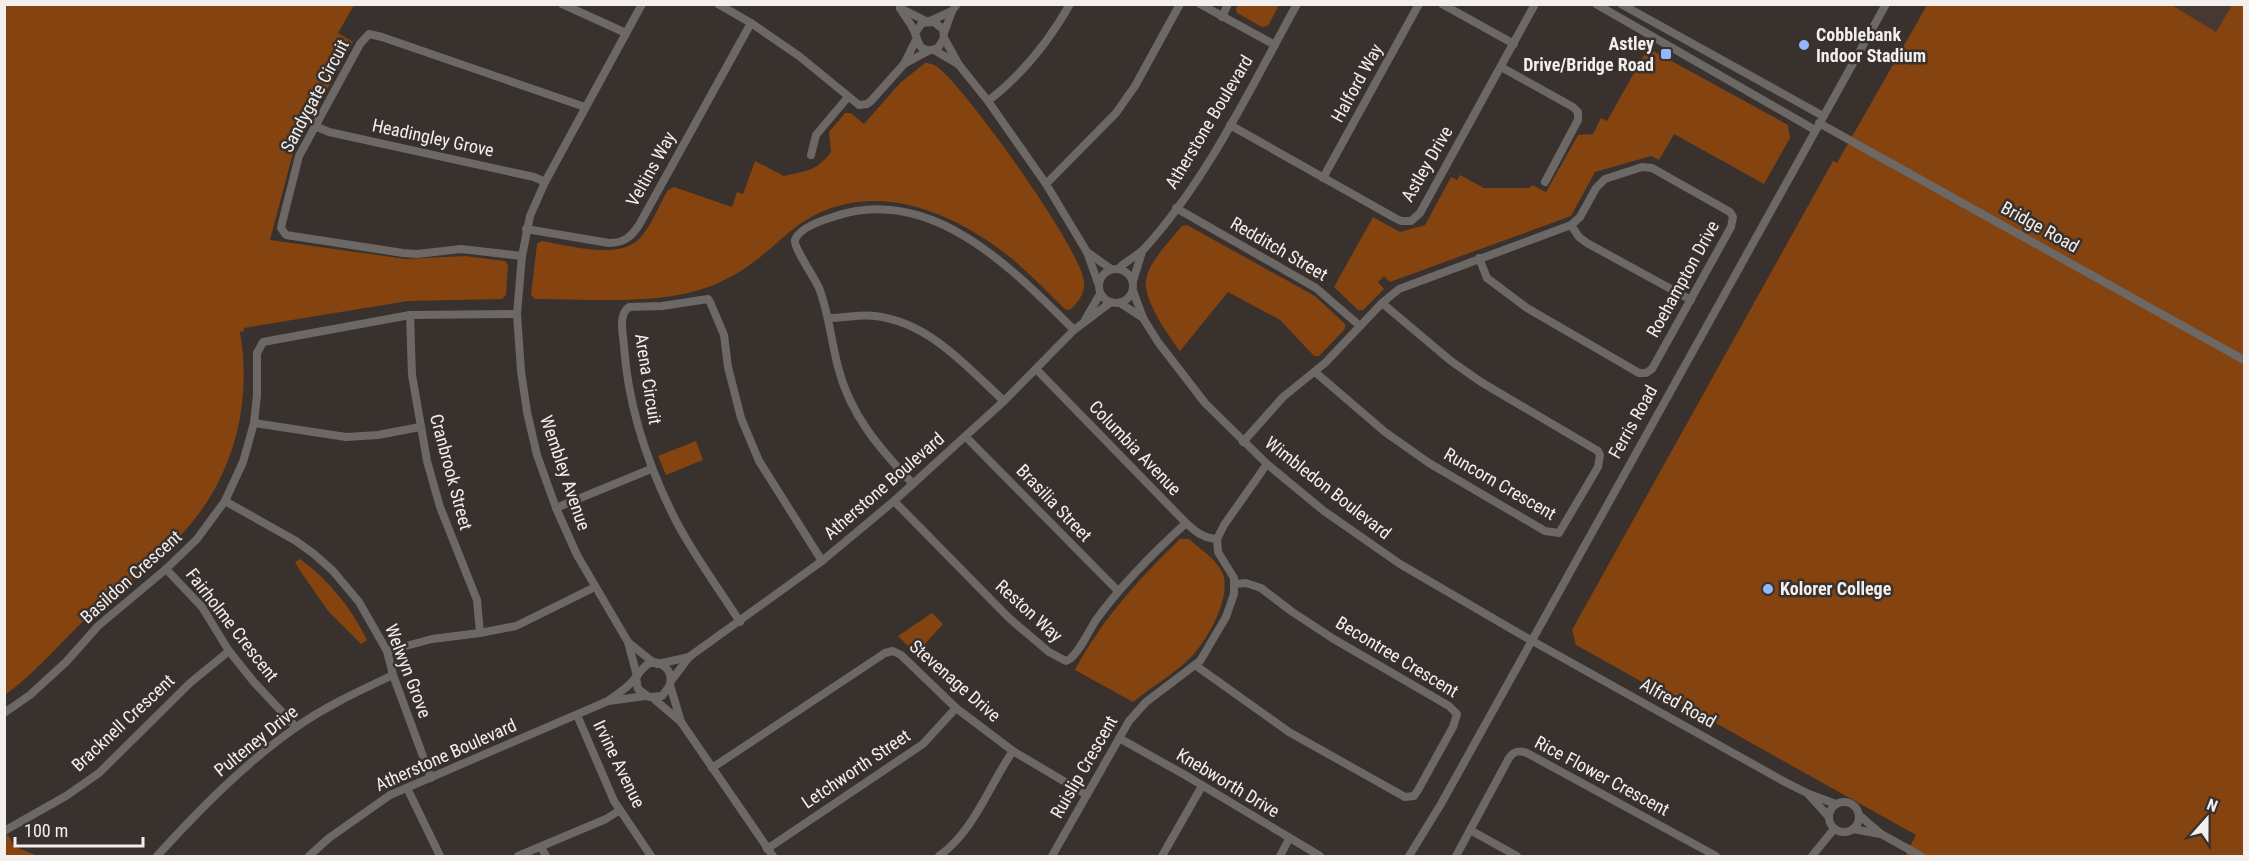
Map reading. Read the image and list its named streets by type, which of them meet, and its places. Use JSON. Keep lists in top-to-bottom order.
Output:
{
  "streets": {
    "street": [
      "Halford Way",
      "Sandygate Circuit",
      "Atherstone Boulevard",
      "Headingley Grove",
      "Astley Drive",
      "Veltins Way",
      "Bridge Road",
      "Redditch Street",
      "Roehampton Drive",
      "Arena Circuit",
      "Ferris Road",
      "Columbia Avenue",
      "Cranbrook Street",
      "Wembley Avenue",
      "Runcorn Crescent",
      "Wimbledon Boulevard",
      "Brasilia Street",
      "Basildon Crescent",
      "Reston Way",
      "Fairholme Crescent",
      "Becontree Crescent",
      "Welwyn Grove",
      "Stevenage Drive",
      "Alfred Road",
      "Bracknell Crescent",
      "Pulteney Drive",
      "Irvine Avenue",
      "Ruislip Crescent",
      "Letchworth Street",
      "Rice Flower Crescent",
      "Knebworth Drive"
    ]
  },
  "crossings": [
    ["Halford Way", "Astley Drive"],
    ["Sandygate Circuit", "Headingley Grove"],
    ["Sandygate Circuit", "Wembley Avenue"],
    ["Atherstone Boulevard", "Astley Drive"],
    ["Atherstone Boulevard", "Redditch Street"],
    ["Atherstone Boulevard", "Arena Circuit"],
    ["Atherstone Boulevard", "Columbia Avenue"],
    ["Atherstone Boulevard", "Wembley Avenue"],
    ["Atherstone Boulevard", "Wimbledon Boulevard"],
    ["Atherstone Boulevard", "Brasilia Street"],
    ["Atherstone Boulevard", "Reston Way"],
    ["Atherstone Boulevard", "Welwyn Grove"],
    ["Atherstone Boulevard", "Irvine Avenue"],
    ["Headingley Grove", "Wembley Avenue"],
    ["Veltins Way", "Wembley Avenue"],
    ["Bridge Road", "Ferris Road"],
    ["Ferris Road", "Wimbledon Boulevard"],
    ["Ferris Road", "Alfred Road"],
    ["Columbia Avenue", "Reston Way"],
    ["Cranbrook Street", "Basildon Crescent"],
    ["Wembley Avenue", "Basildon Crescent"],
    ["Wimbledon Boulevard", "Alfred Road"],
    ["Brasilia Street", "Reston Way"],
    ["Basildon Crescent", "Fairholme Crescent"],
    ["Basildon Crescent", "Welwyn Grove"],
    ["Fairholme Crescent", "Bracknell Crescent"],
    ["Fairholme Crescent", "Pulteney Drive"],
    ["Becontree Crescent", "Ruislip Crescent"],
    ["Welwyn Grove", "Pulteney Drive"],
    ["Stevenage Drive", "Ruislip Crescent"],
    ["Stevenage Drive", "Letchworth Street"],
    ["Ruislip Crescent", "Knebworth Drive"]
  ],
  "places": {
    "other": ["Cobblebank Indoor Stadium", "Kolorer College"],
    "transit": ["Astley Drive/Bridge Road"]
  },
  "scale_bar": "100 m",
  "north": "top"
}
